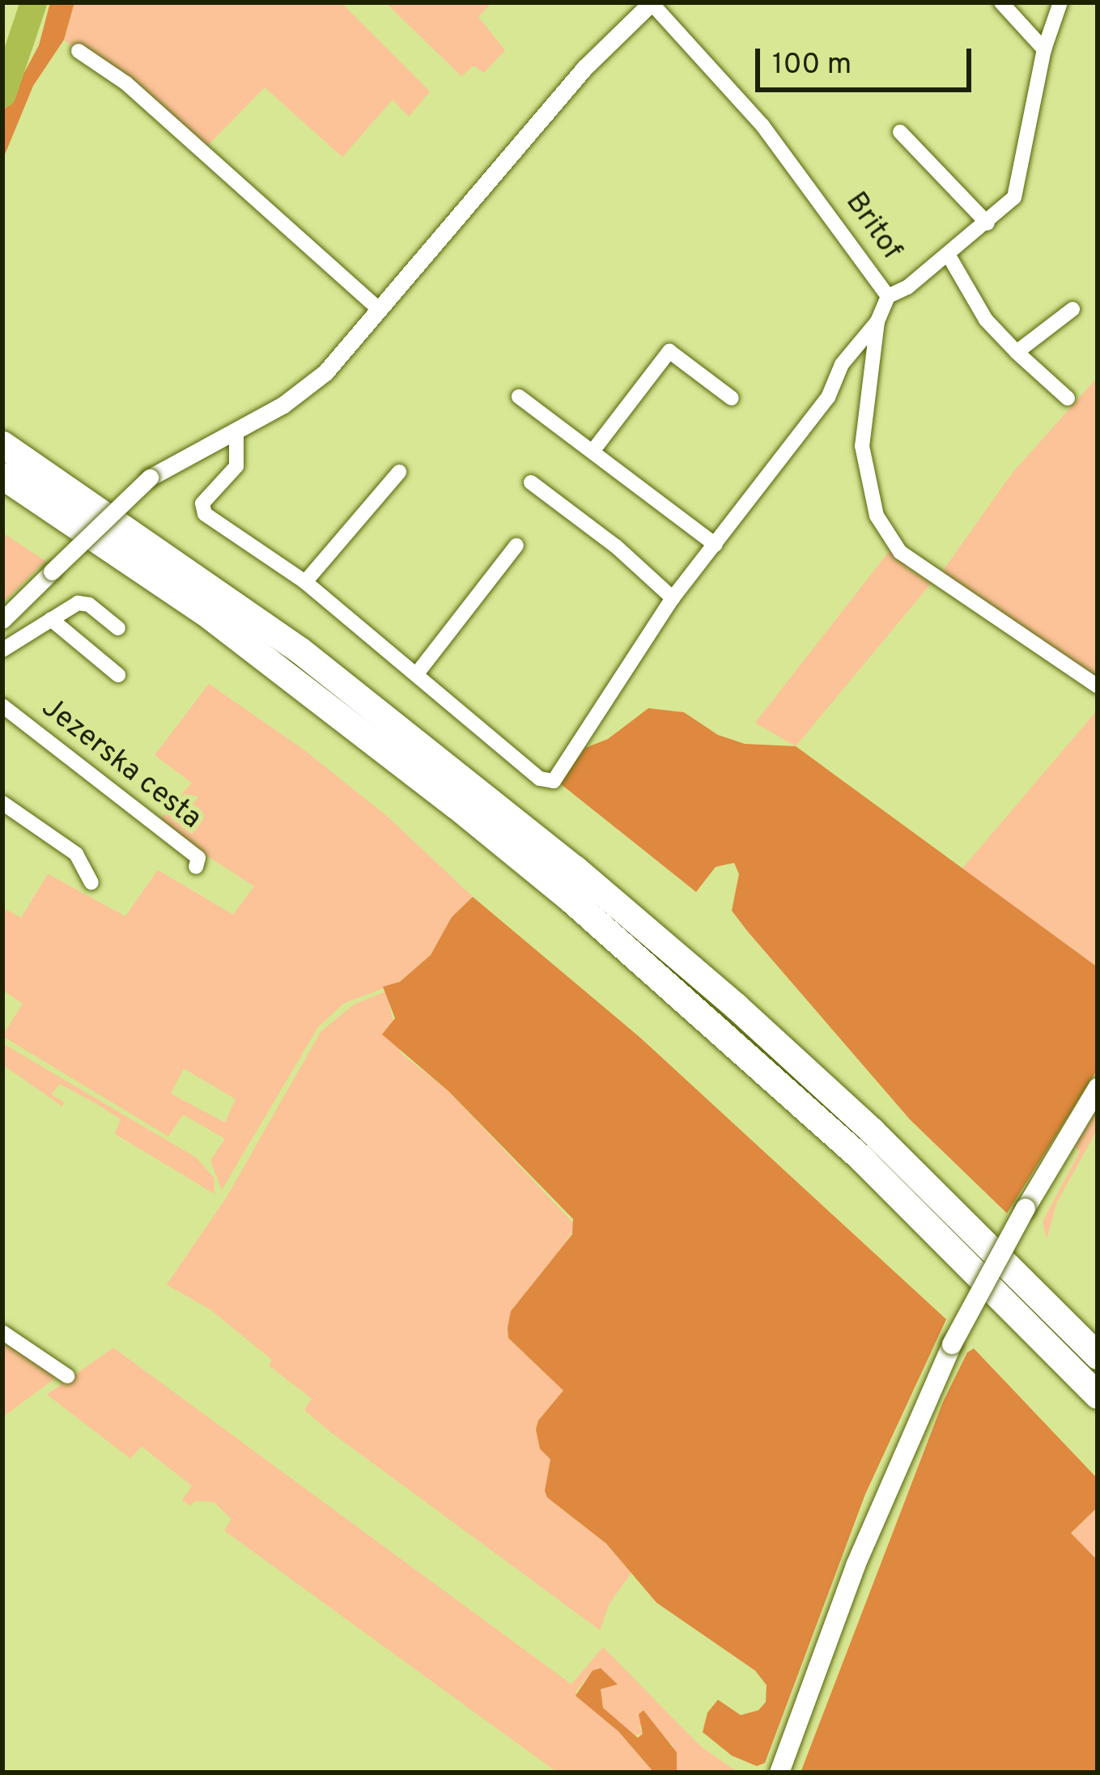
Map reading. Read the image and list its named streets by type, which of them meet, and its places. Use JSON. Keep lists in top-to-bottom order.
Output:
{
  "streets": {
    "street": ["Britof", "Jezerska cesta"]
  },
  "scale_bar": "100 m"
}
